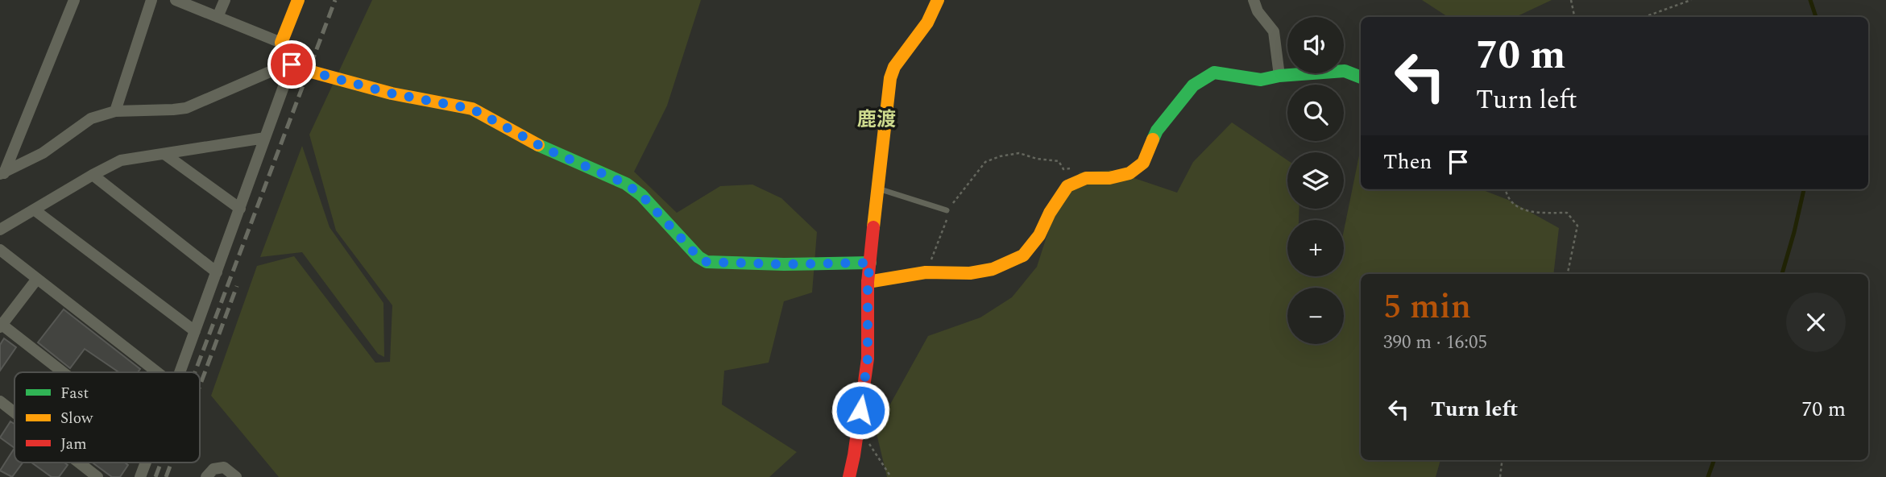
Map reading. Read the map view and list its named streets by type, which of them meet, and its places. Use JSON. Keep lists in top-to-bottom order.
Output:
{
  "districts": ["鹿渡"],
  "legend": ["Fast", "Slow", "Jam"],
  "page": {
    "map_buttons": ["+", "−"],
    "turn": ["70 m", "Turn left"],
    "then": "Then",
    "heading": ["5 min", "390 m · 16:05"],
    "list": [
      {
        "name": "Turn left",
        "value": "70 m"
      }
    ]
  }
}
